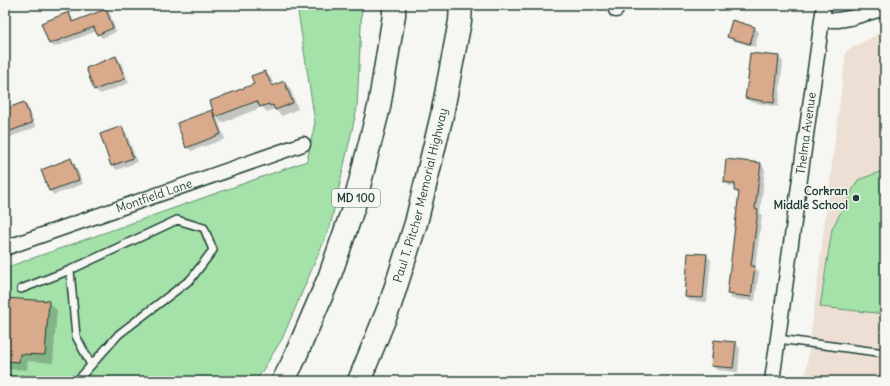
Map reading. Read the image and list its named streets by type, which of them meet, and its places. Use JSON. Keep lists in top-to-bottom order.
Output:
{
  "streets": {
    "highway": ["Paul T. Pitcher Memorial Highway", "MD 100"],
    "street": ["Thelma Avenue", "Montfield Lane"]
  },
  "places": ["Corkran Middle School"]
}
